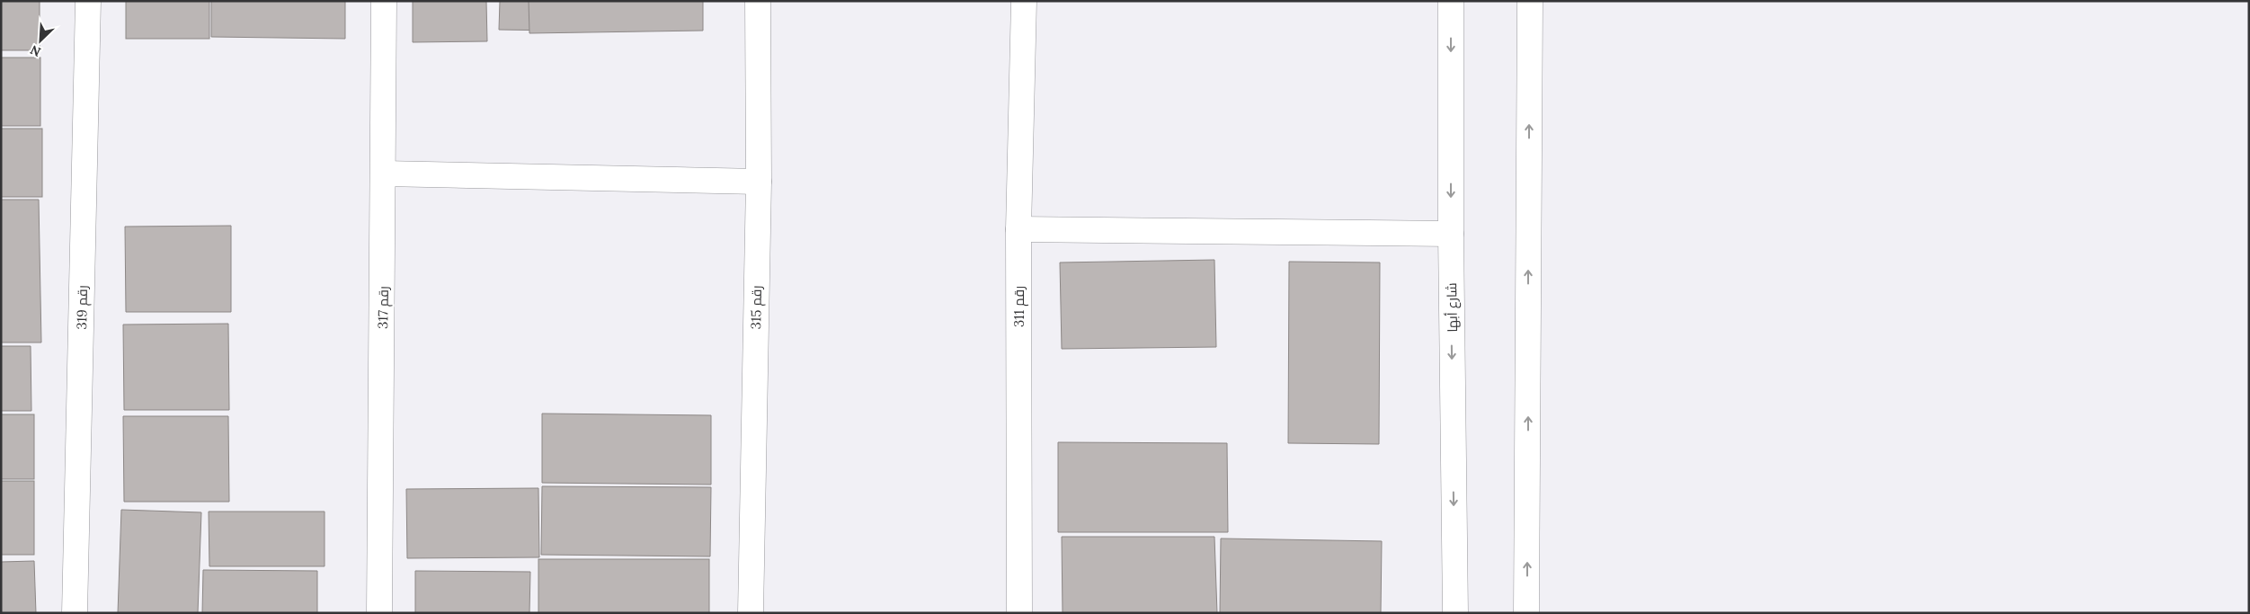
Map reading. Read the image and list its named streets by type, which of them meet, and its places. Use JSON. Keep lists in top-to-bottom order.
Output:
{
  "streets": {
    "street": [
      "رقم 311",
      "رقم 319",
      "رقم 317",
      "رقم 315",
      "شارع أبها"
    ]
  },
  "north": "bottom left"
}
